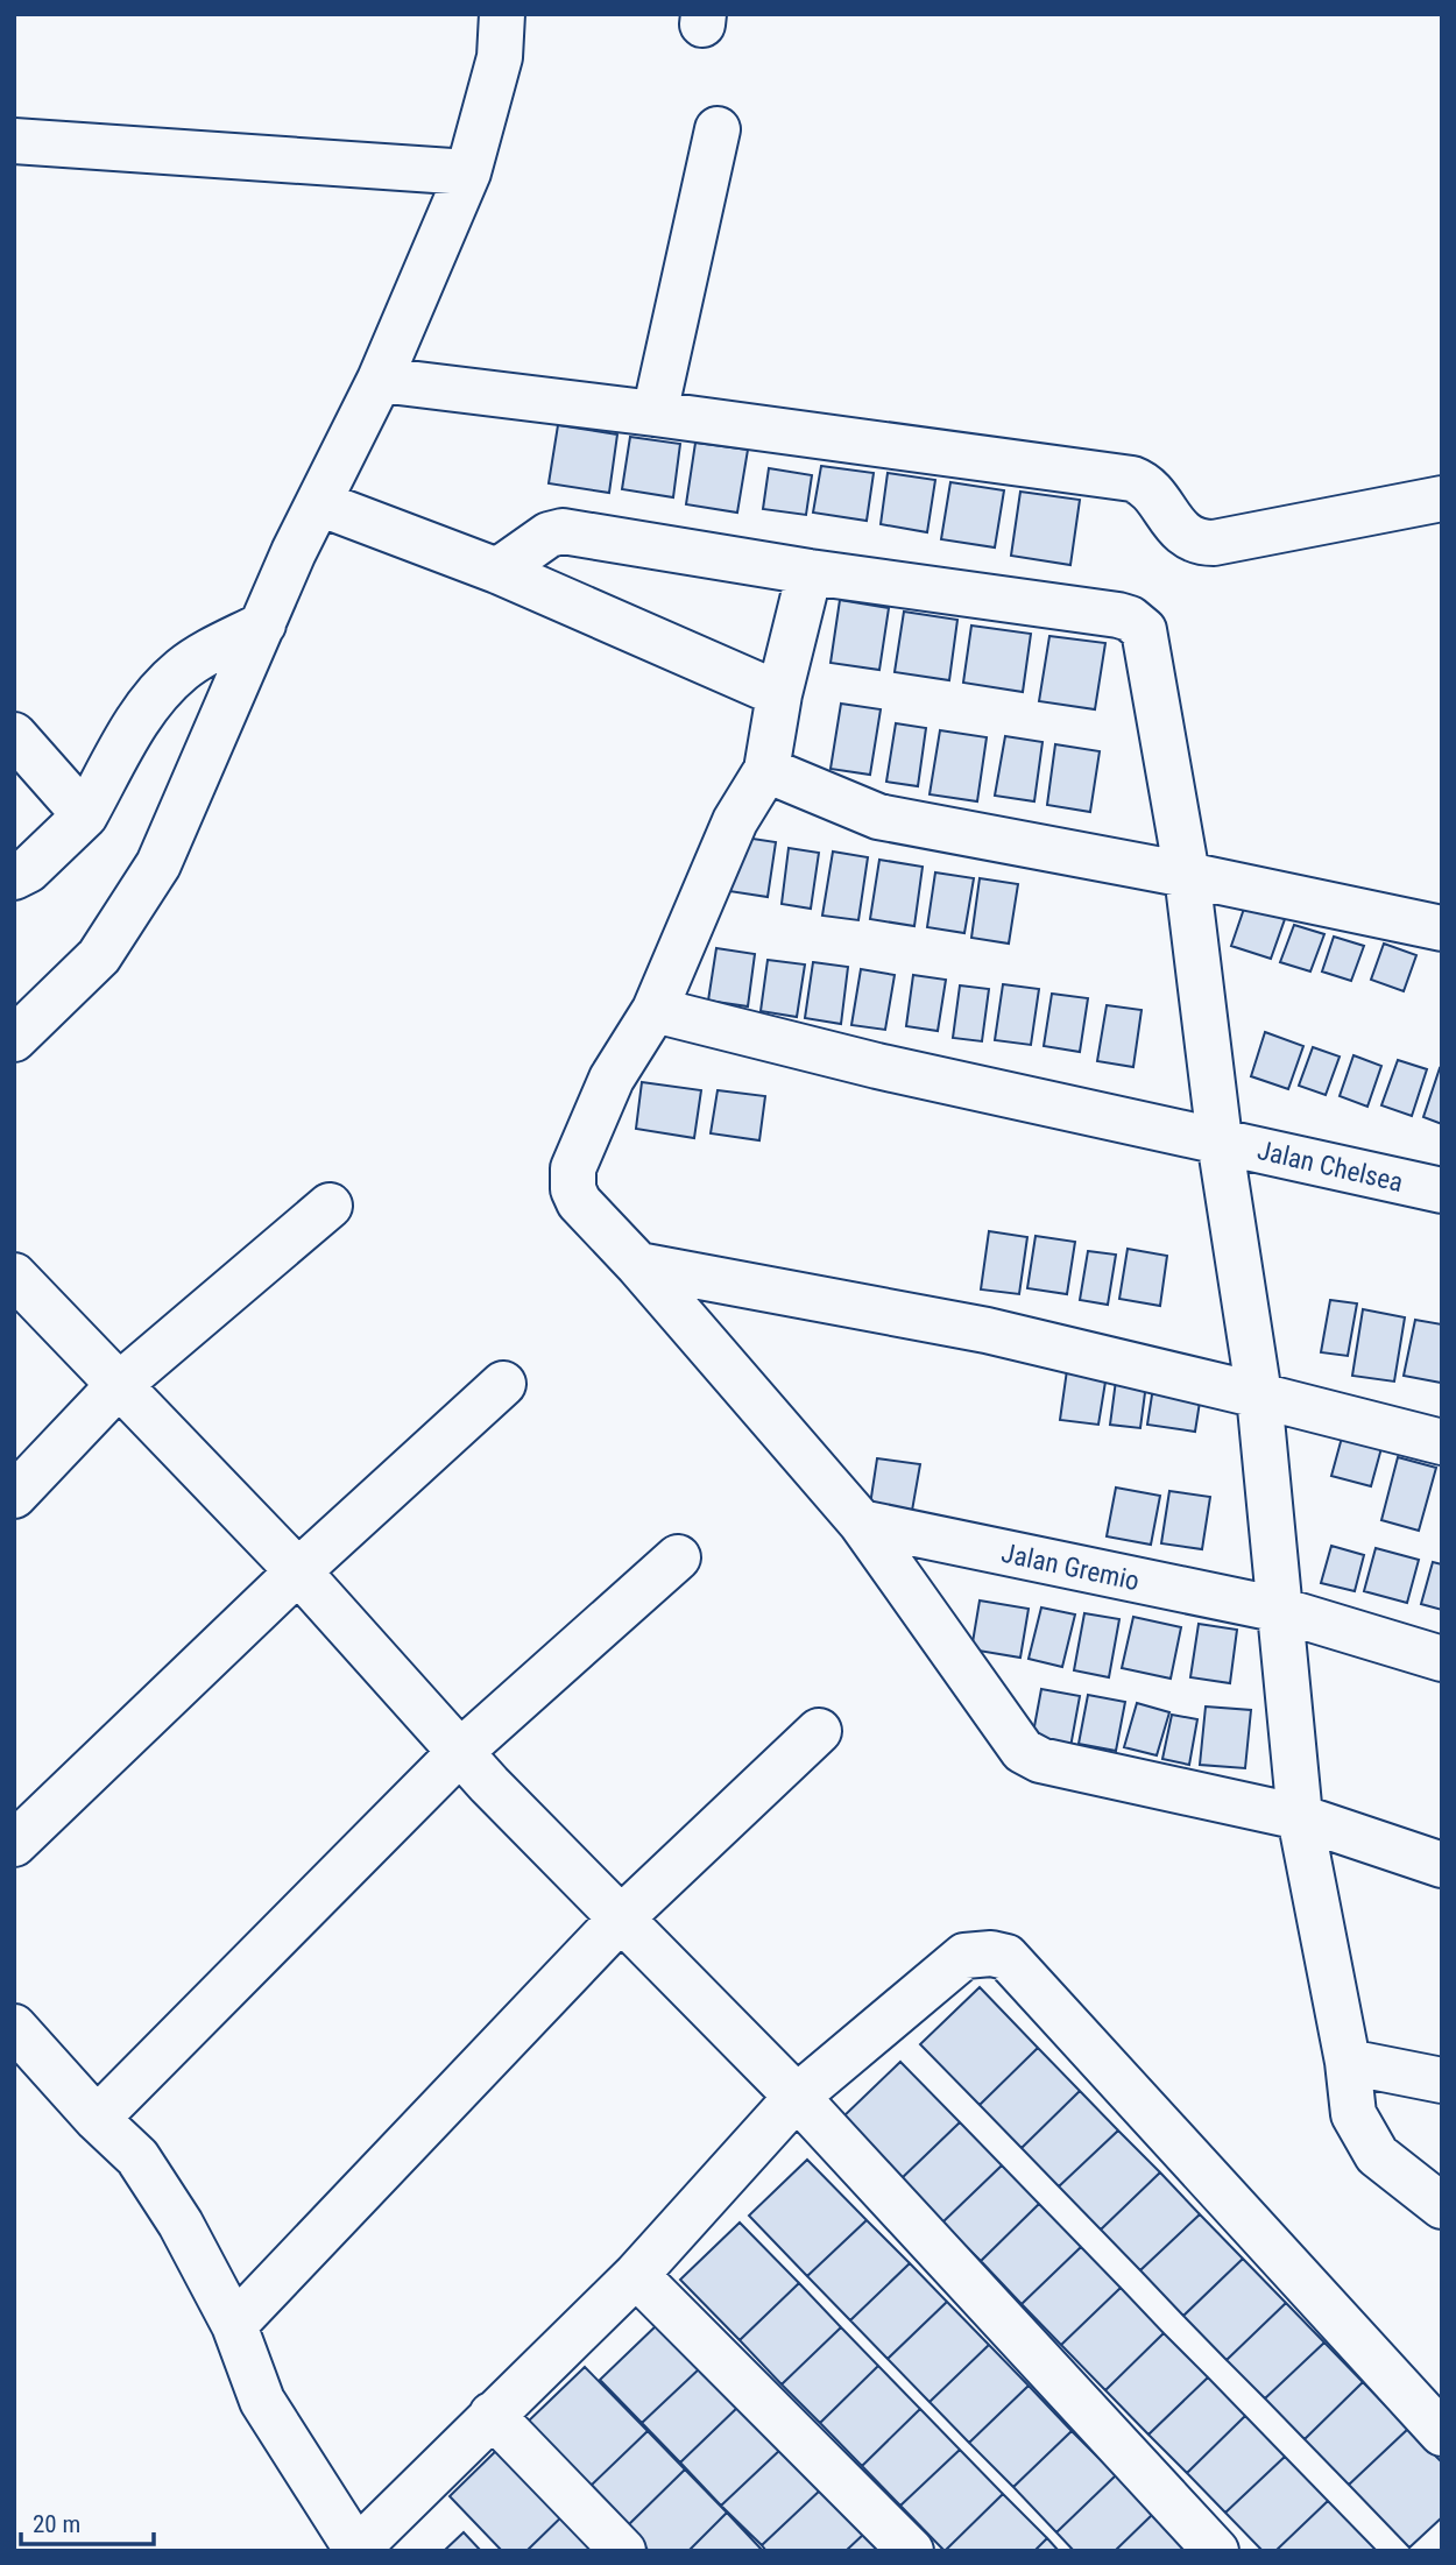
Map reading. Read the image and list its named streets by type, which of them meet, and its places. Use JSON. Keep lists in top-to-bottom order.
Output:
{
  "streets": {
    "street": ["Jalan Chelsea", "Jalan Gremio"]
  },
  "scale_bar": "20 m"
}
